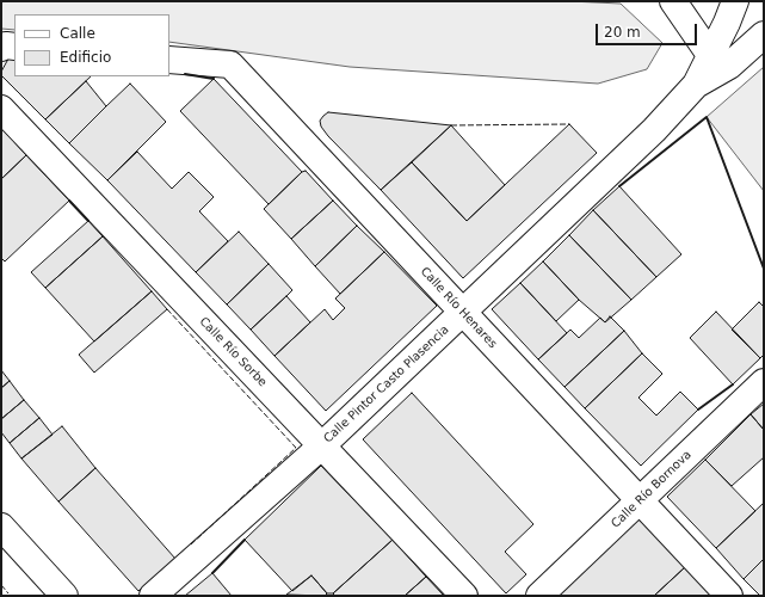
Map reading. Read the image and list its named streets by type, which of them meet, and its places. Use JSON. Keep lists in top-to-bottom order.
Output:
{
  "streets": {
    "street": [
      "Calle Río Henares",
      "Calle Río Sorbe",
      "Calle Pintor Casto Plasencia",
      "Calle Río Bornova"
    ]
  },
  "crossings": [
    ["Calle Río Henares", "Calle Pintor Casto Plasencia"],
    ["Calle Río Henares", "Calle Río Bornova"],
    ["Calle Río Sorbe", "Calle Pintor Casto Plasencia"]
  ],
  "legend": ["Calle", "Edificio"],
  "scale_bar": "20 m"
}
